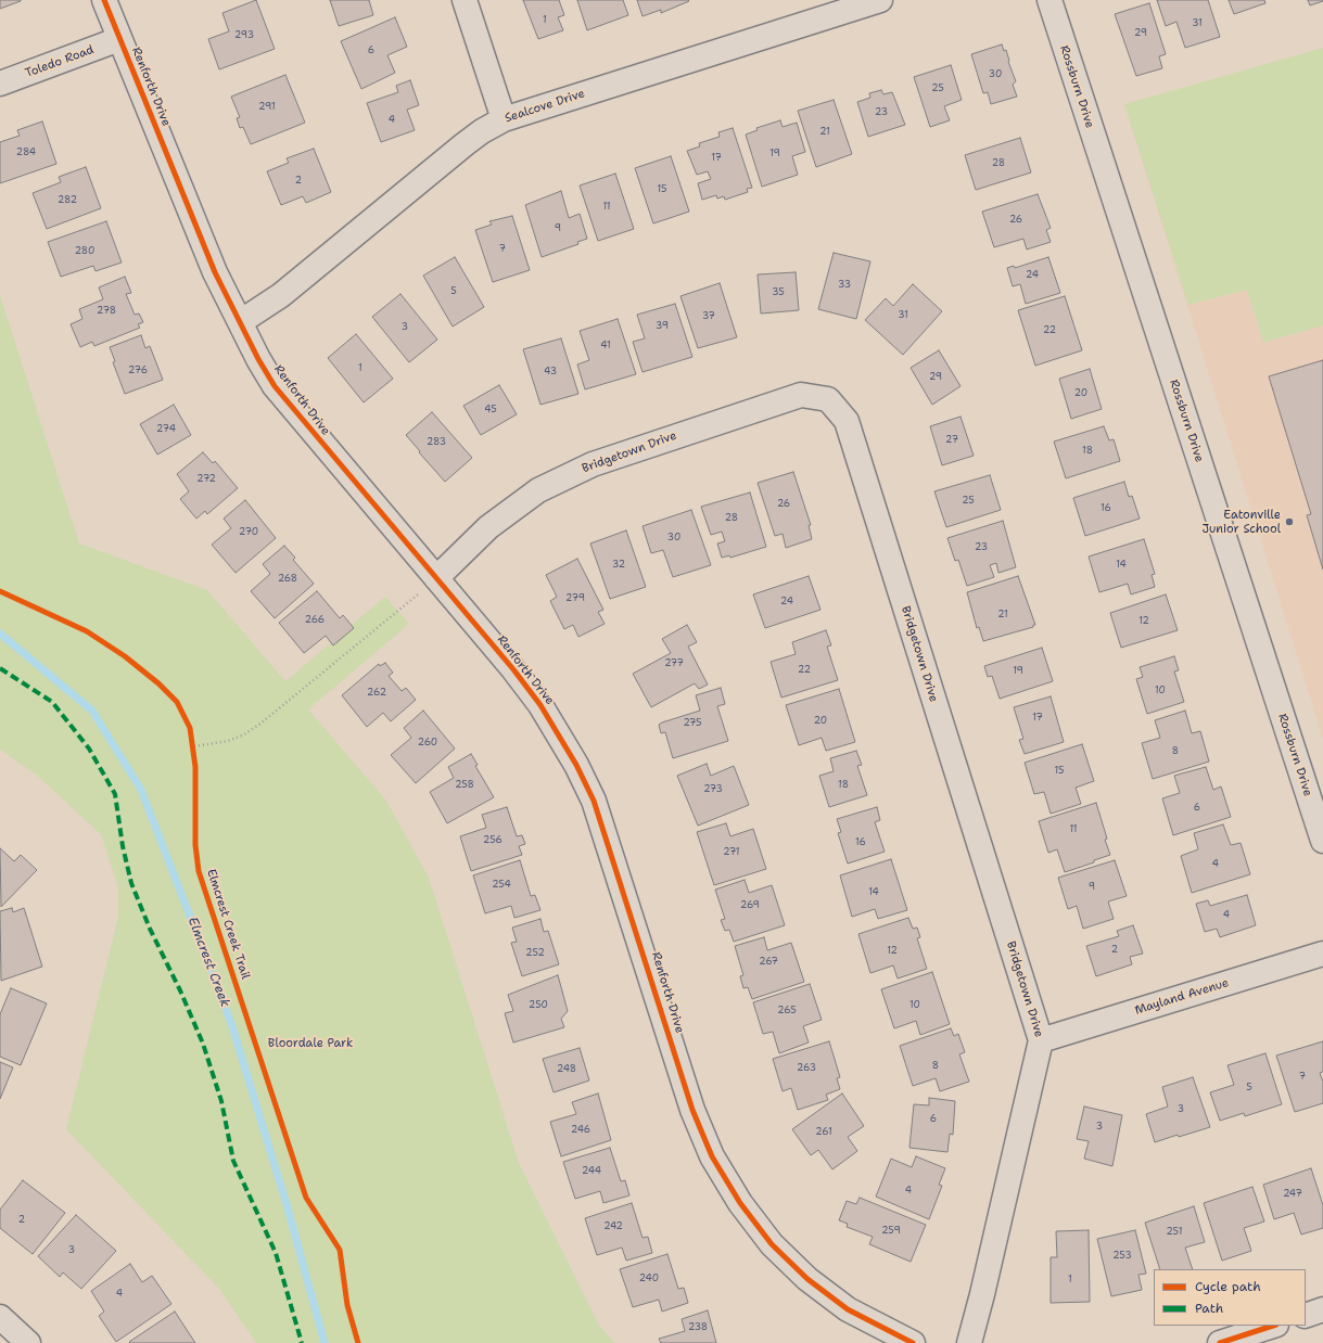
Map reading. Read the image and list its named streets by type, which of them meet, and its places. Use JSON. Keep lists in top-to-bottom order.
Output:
{
  "streets": {
    "street": [
      "Toledo Road",
      "Renforth Drive",
      "Rossburn Drive",
      "Sealcove Drive",
      "Bridgetown Drive",
      "Mayland Avenue"
    ],
    "cycle path": ["Elmcrest Creek Trail"]
  },
  "crossings": [
    ["Toledo Road", "Renforth Drive"],
    ["Renforth Drive", "Sealcove Drive"],
    ["Renforth Drive", "Bridgetown Drive"],
    ["Bridgetown Drive", "Mayland Avenue"]
  ],
  "water": ["Elmcrest Creek"],
  "parks": ["Bloordale Park"],
  "places": ["Eatonville Junior School"],
  "house_numbers": [
    "1",
    "31",
    "29",
    "293",
    "6",
    "30",
    "25",
    "291",
    "23",
    "4",
    "21",
    "284",
    "19",
    "17",
    "28",
    "2",
    "15",
    "282",
    "11",
    "26",
    "9",
    "7",
    "280",
    "24",
    "33",
    "5",
    "35",
    "278",
    "31",
    "37",
    "39",
    "3",
    "22",
    "41",
    "1",
    "276",
    "43",
    "29",
    "20",
    "45",
    "274",
    "27",
    "283",
    "18",
    "272",
    "25",
    "26",
    "16",
    "28",
    "270",
    "30",
    "23",
    "32",
    "14",
    "268",
    "279",
    "24",
    "21",
    "266",
    "12",
    "277",
    "22",
    "19",
    "10",
    "262",
    "17",
    "20",
    "275",
    "260",
    "8",
    "15",
    "258",
    "18",
    "273",
    "6",
    "11",
    "256",
    "16",
    "271",
    "4",
    "254",
    "9",
    "14",
    "269",
    "4",
    "2",
    "12",
    "252",
    "267",
    "250",
    "10",
    "265",
    "8",
    "263",
    "248",
    "7",
    "5",
    "3",
    "6",
    "3",
    "246",
    "261",
    "244",
    "4",
    "247",
    "2",
    "242",
    "259",
    "251",
    "3",
    "253",
    "240",
    "1",
    "4",
    "238"
  ],
  "legend": ["Cycle path", "Path"]
}
